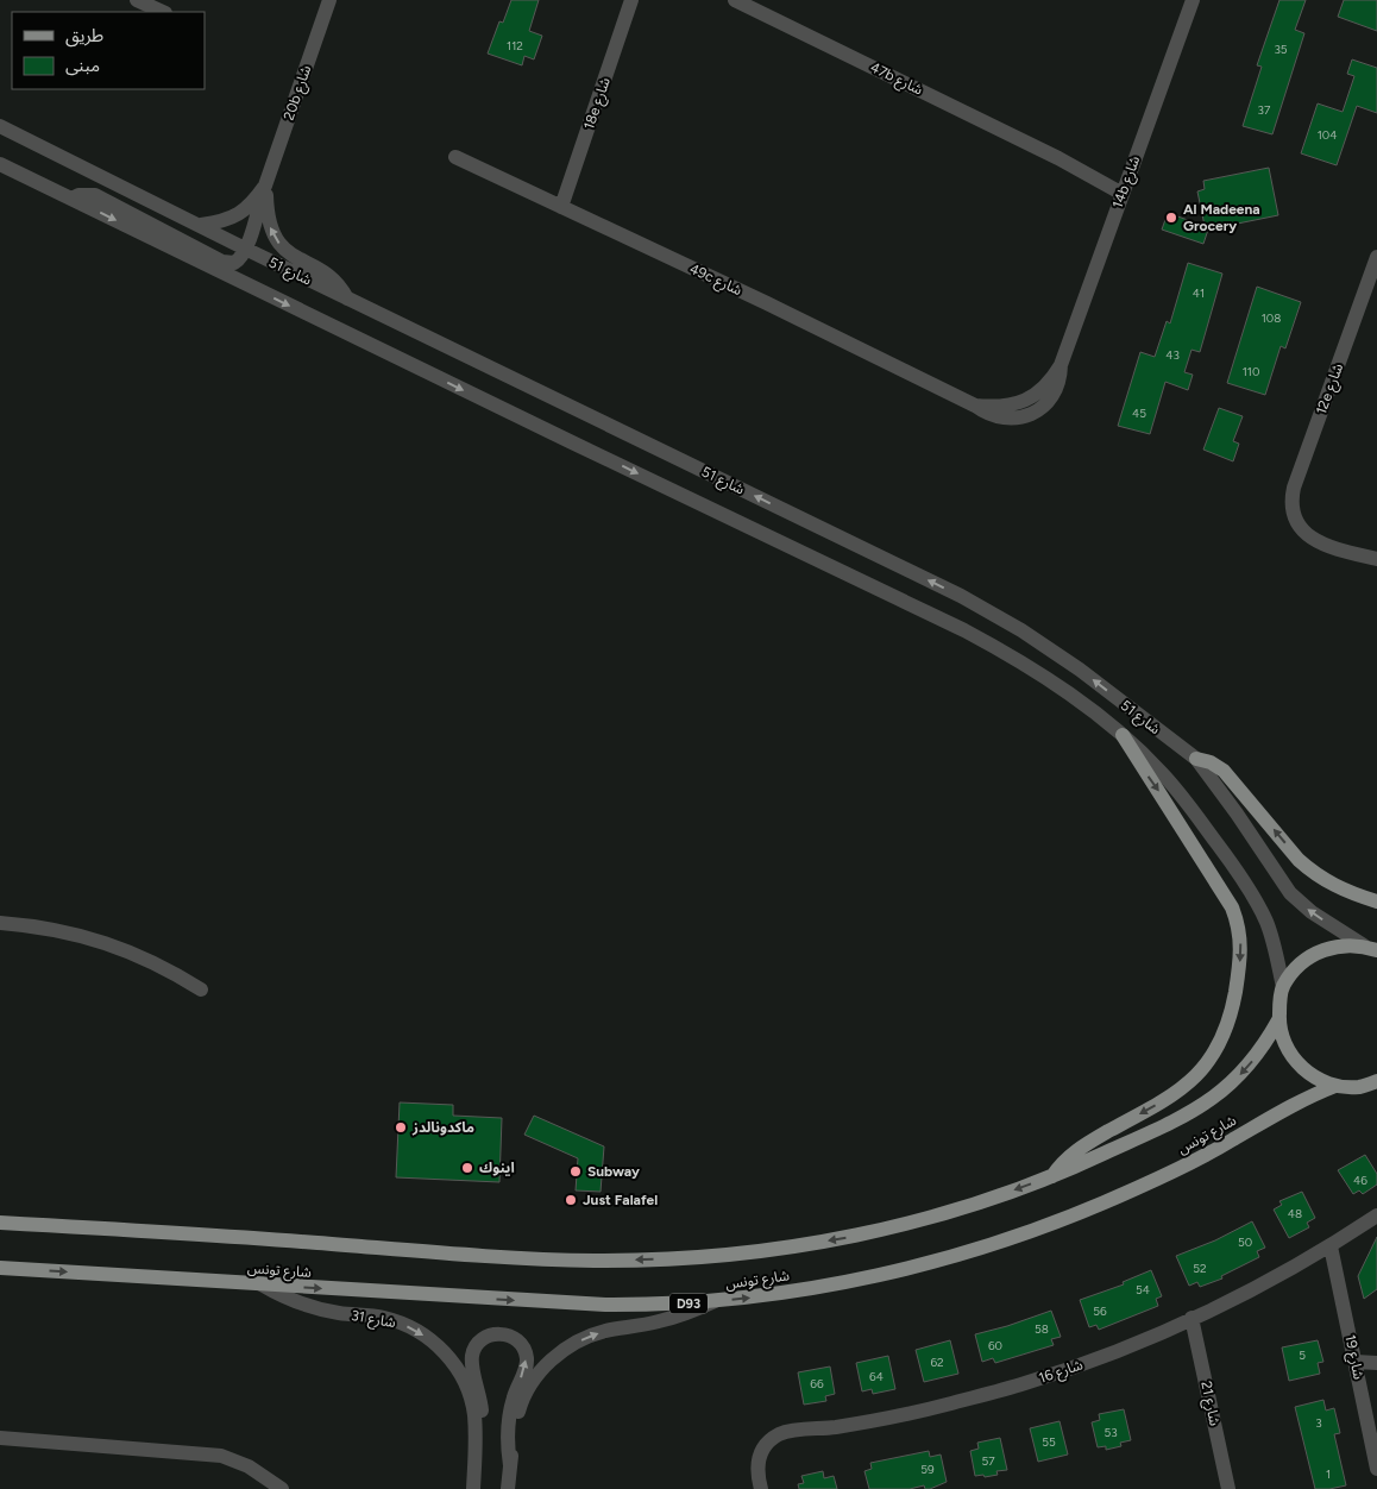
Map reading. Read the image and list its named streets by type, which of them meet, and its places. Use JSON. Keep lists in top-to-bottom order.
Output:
{
  "streets": {
    "main road": ["شارع تونس", "D93"],
    "street": [
      "47b شارع",
      "20b شارع",
      "18e شارع",
      "14b شارع",
      "شارع 51",
      "49c شارع",
      "12e شارع",
      "شارع 31",
      "شارع 19",
      "شارع 16",
      "شارع 21"
    ]
  },
  "crossings": [
    ["47b شارع", "14b شارع"],
    ["20b شارع", "شارع 51"],
    ["18e شارع", "49c شارع"],
    ["14b شارع", "49c شارع"],
    ["شارع تونس", "شارع 31"],
    ["شارع 19", "شارع 16"],
    ["شارع 16", "شارع 21"]
  ],
  "one_way": ["شارع 31"],
  "places": [
    "Al Madeena Grocery",
    "ماكدونالدز",
    "اينوك",
    "Subway",
    "Just Falafel"
  ],
  "house_numbers": [
    "112",
    "35",
    "37",
    "104",
    "41",
    "108",
    "43",
    "110",
    "45",
    "46",
    "48",
    "50",
    "52",
    "54",
    "56",
    "58",
    "60",
    "5",
    "62",
    "64",
    "66",
    "3",
    "53",
    "55",
    "57",
    "59",
    "1"
  ],
  "legend": ["طريق", "مبنى"]
}
